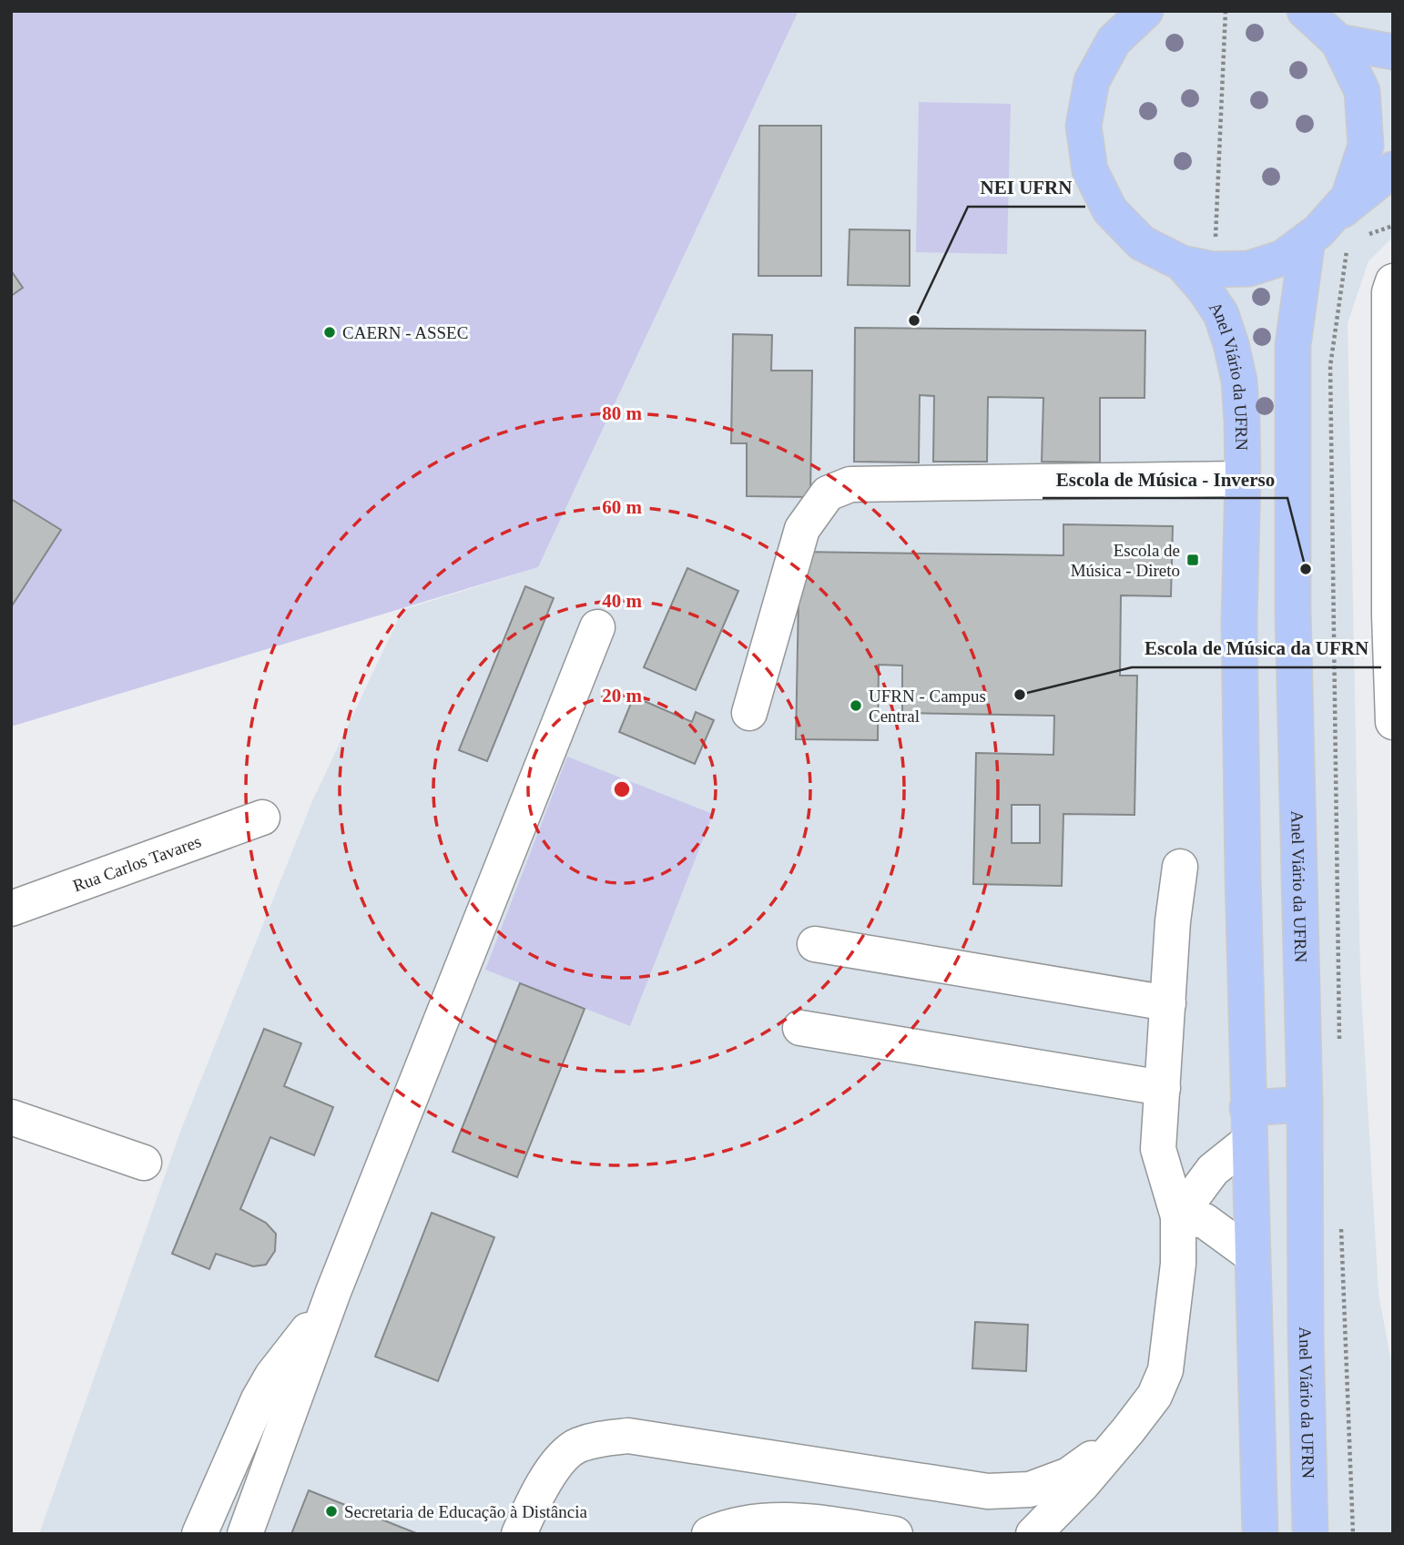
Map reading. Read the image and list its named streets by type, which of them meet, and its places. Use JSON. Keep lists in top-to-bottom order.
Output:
{
  "streets": {
    "main road": ["Anel Viário da UFRN"],
    "street": ["Rua Carlos Tavares"]
  },
  "places": {
    "other": [
      "NEI UFRN",
      "CAERN - ASSEC",
      "Escola de Música - Inverso",
      "Escola de Música da UFRN",
      "UFRN - Campus Central",
      "Secretaria de Educação à Distância"
    ],
    "transit": ["Escola de Música - Direto"]
  },
  "rings": [
    "80 m",
    "60 m",
    "40 m",
    "20 m"
  ]
}
